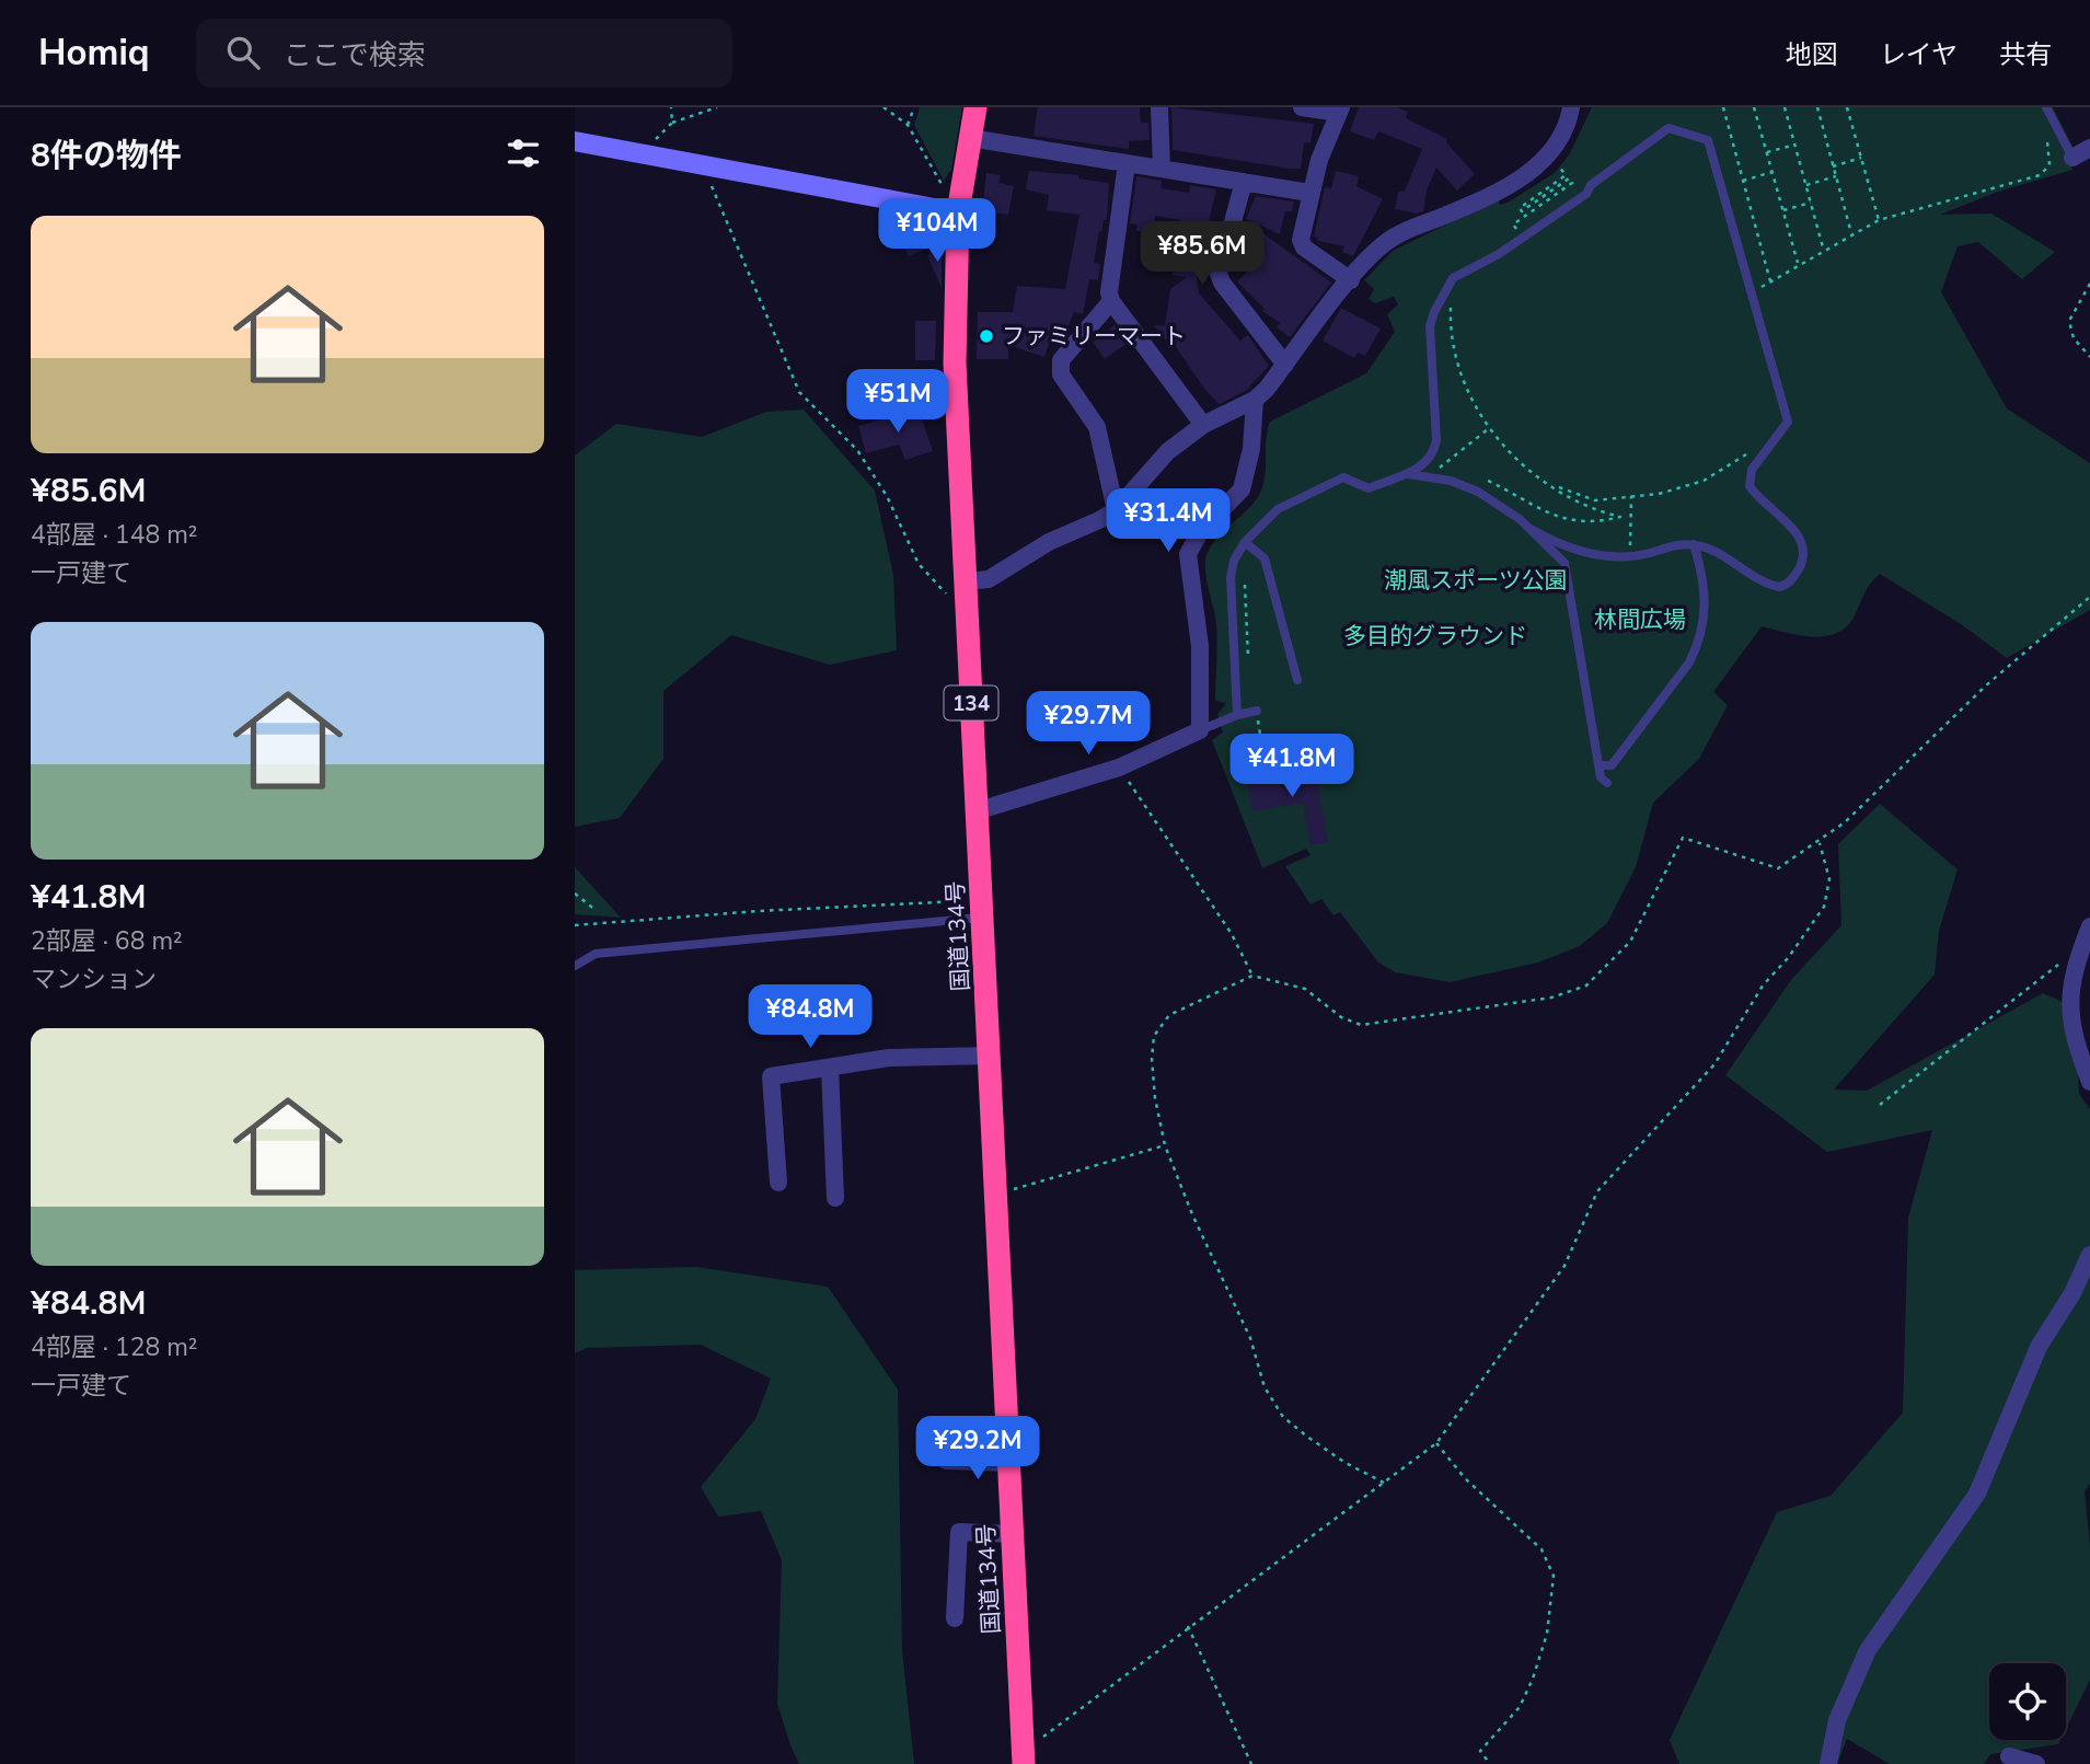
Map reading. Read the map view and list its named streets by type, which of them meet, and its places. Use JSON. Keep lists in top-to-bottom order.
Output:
{
  "streets": {
    "highway": ["134", "国道134号"]
  },
  "parks": ["潮風スポーツ公園", "林間広場", "多目的グラウンド"],
  "places": ["ファミリーマート"],
  "page": {
    "header": "Homiq",
    "search": "ここで検索",
    "nav": ["地図", "レイヤ", "共有"],
    "heading": "8件の物件",
    "price": [
      "¥104M",
      "¥85.6M",
      "¥51M",
      "¥31.4M",
      "¥29.7M",
      "¥41.8M",
      "¥84.8M",
      "¥29.2M"
    ],
    "list": [
      {
        "name": "¥85.6M",
        "note": "4部屋 · 148 m² · 一戸建て"
      },
      {
        "name": "¥41.8M",
        "note": "2部屋 · 68 m² · マンション"
      },
      {
        "name": "¥84.8M",
        "note": "4部屋 · 128 m² · 一戸建て"
      }
    ]
  }
}
